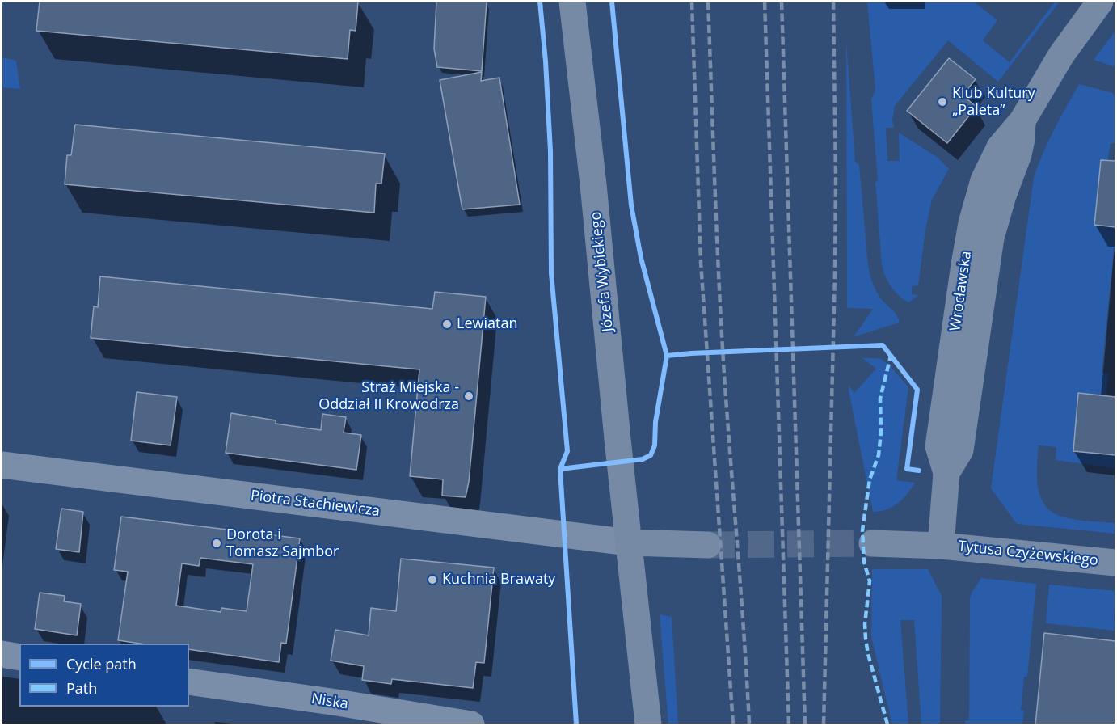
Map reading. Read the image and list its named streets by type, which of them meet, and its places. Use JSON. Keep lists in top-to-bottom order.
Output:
{
  "streets": {
    "street": [
      "Józefa Wybickiego",
      "Wrocławska",
      "Piotra Stachiewicza",
      "Tytusa Czyżewskiego",
      "Niska"
    ]
  },
  "crossings": [
    ["Józefa Wybickiego", "Piotra Stachiewicza"],
    ["Wrocławska", "Tytusa Czyżewskiego"]
  ],
  "places": [
    "Klub Kultury „Paleta”",
    "Lewiatan",
    "Straż Miejska - Oddział II Krowodrza",
    "Dorota i Tomasz Sajmbor",
    "Kuchnia Brawaty"
  ],
  "legend": ["Cycle path", "Path"]
}
